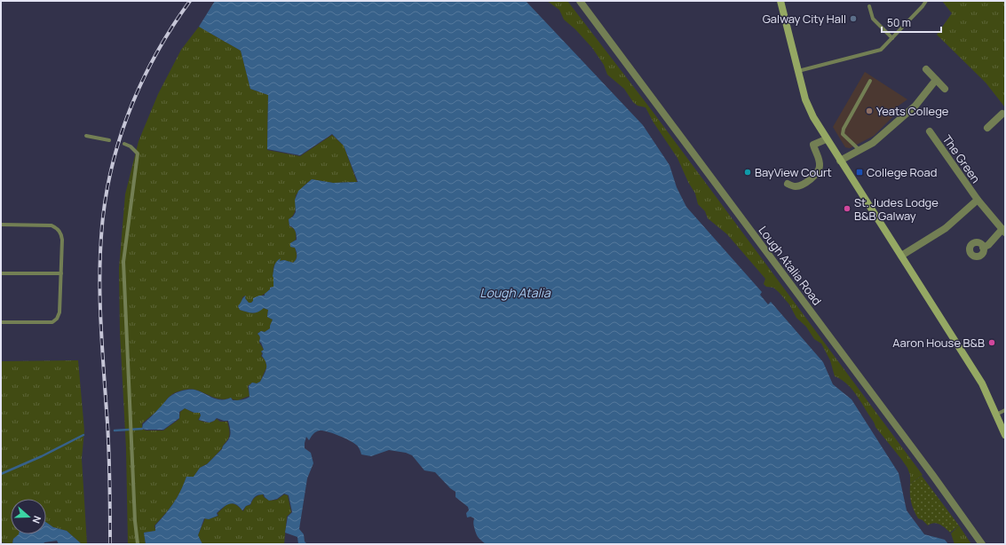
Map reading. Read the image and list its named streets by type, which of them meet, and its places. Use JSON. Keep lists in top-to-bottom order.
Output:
{
  "streets": {
    "street": ["The Green", "Lough Atalia Road"]
  },
  "water": ["Lough Atalia"],
  "places": {
    "other": [
      "Galway City Hall",
      "Yeats College",
      "BayView Court",
      "St. Judes Lodge B&B Galway",
      "Aaron House B&B"
    ],
    "transit": ["College Road"]
  },
  "scale_bar": "50 m",
  "north": "right"
}
